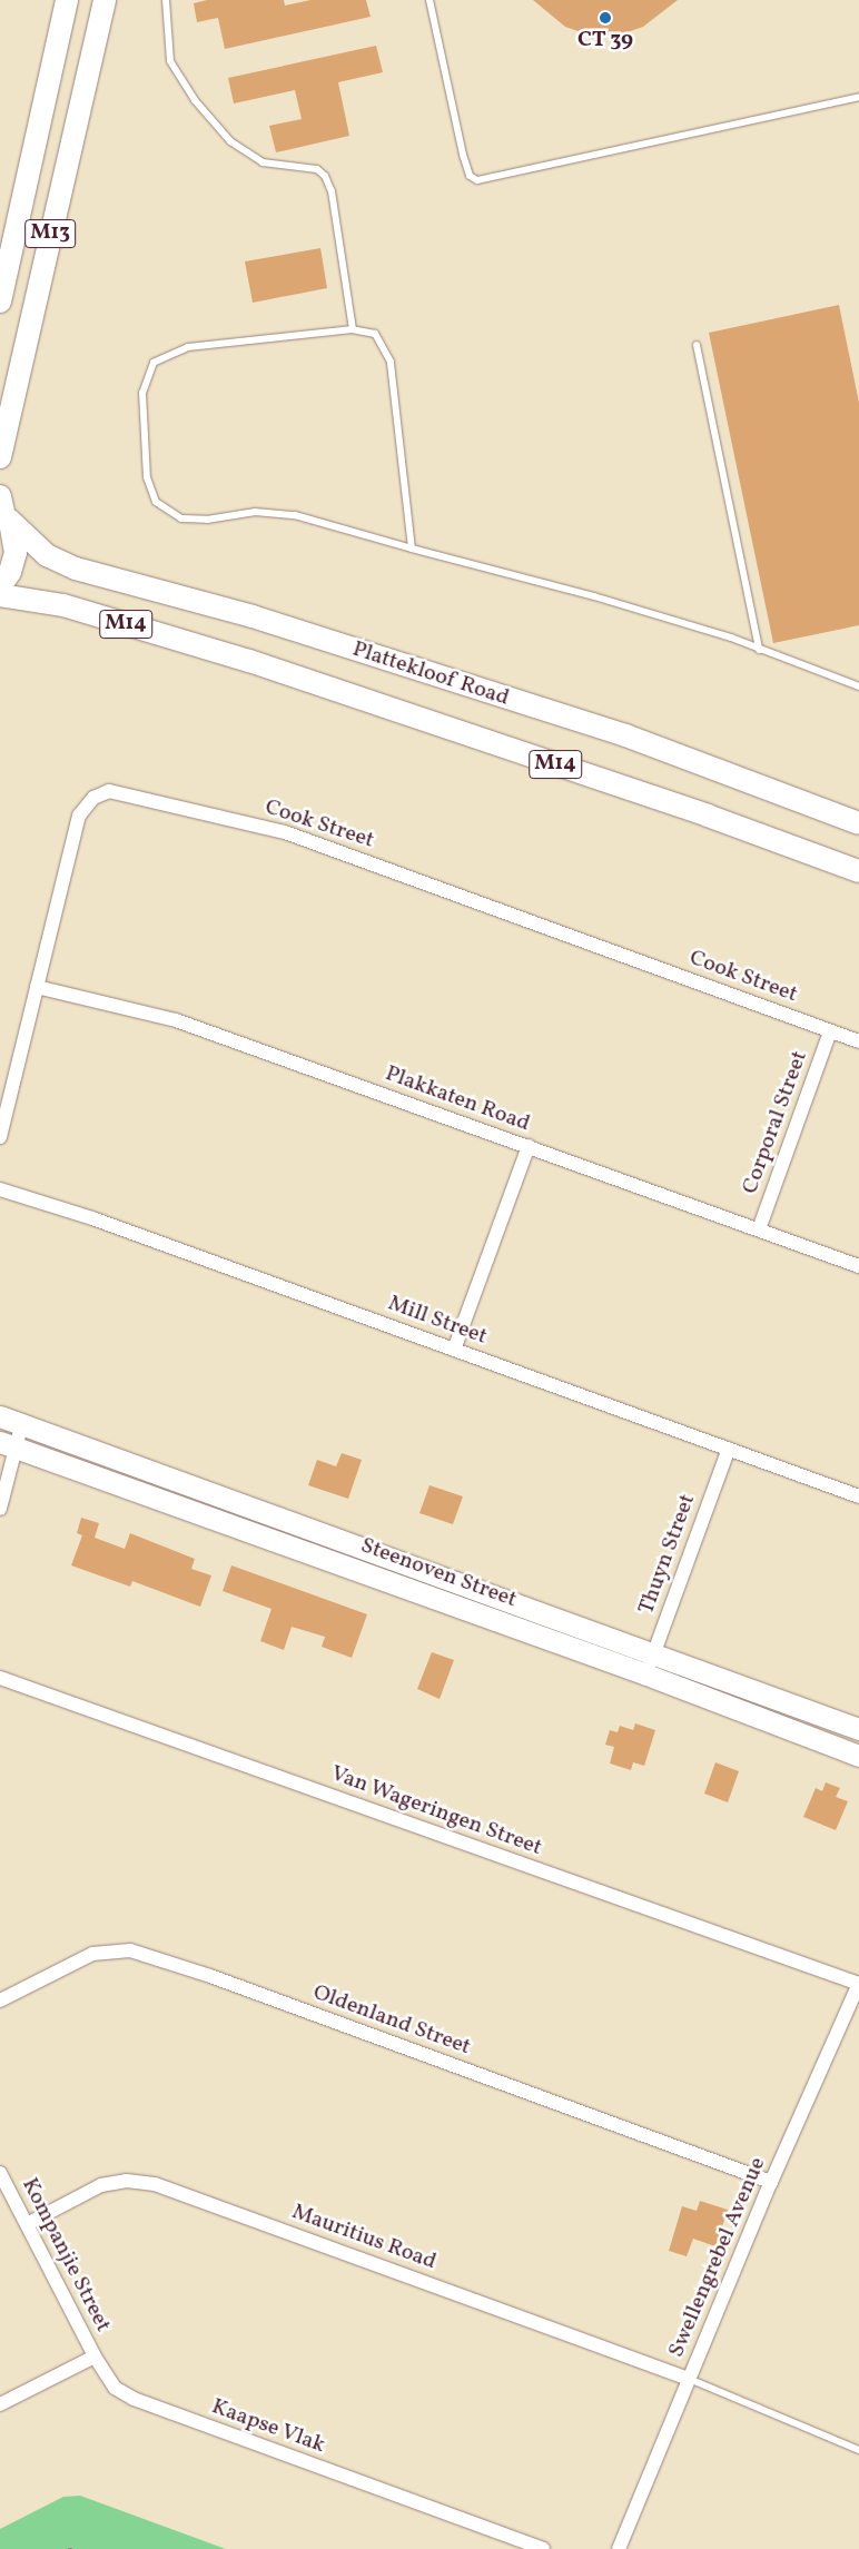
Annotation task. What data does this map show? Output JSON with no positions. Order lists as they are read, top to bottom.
{
  "streets": {
    "main road": ["M13", "M14", "Plattekloof Road"],
    "street": [
      "Cook Street",
      "Plakkaten Road",
      "Corporal Street",
      "Mill Street",
      "Thuyn Street",
      "Steenoven Street",
      "Van Wageringen Street",
      "Oldenland Street",
      "Mauritius Road",
      "Kompanjie Street",
      "Swellengrebel Avenue",
      "Kaapse Vlak"
    ]
  },
  "crossings": [
    ["Cook Street", "Plakkaten Road"],
    ["Cook Street", "Corporal Street"],
    ["Plakkaten Road", "Corporal Street"],
    ["Mill Street", "Thuyn Street"],
    ["Thuyn Street", "Steenoven Street"],
    ["Van Wageringen Street", "Swellengrebel Avenue"],
    ["Oldenland Street", "Swellengrebel Avenue"],
    ["Mauritius Road", "Kompanjie Street"],
    ["Mauritius Road", "Swellengrebel Avenue"],
    ["Kompanjie Street", "Kaapse Vlak"]
  ],
  "places": ["CT 39"]
}
